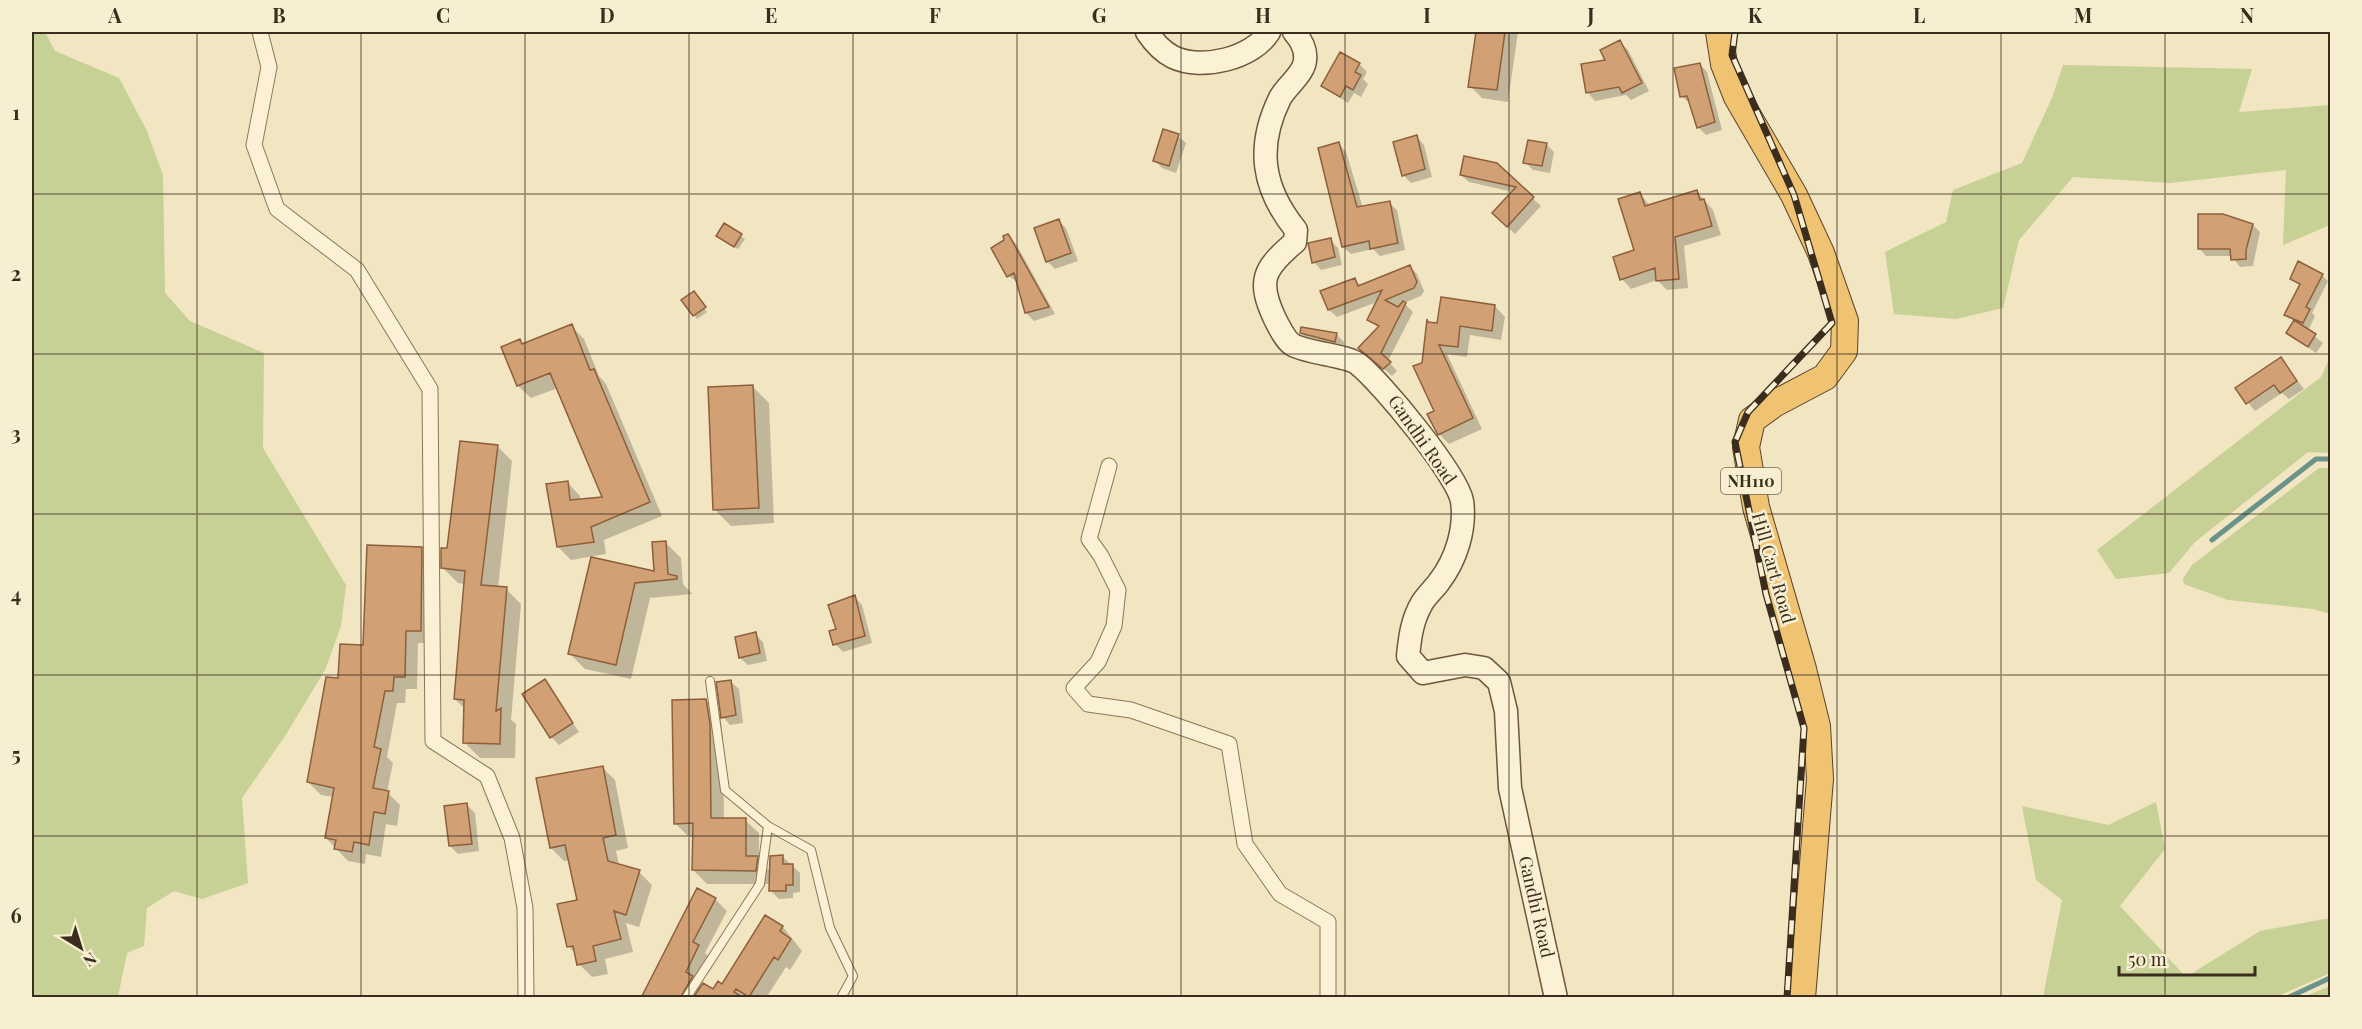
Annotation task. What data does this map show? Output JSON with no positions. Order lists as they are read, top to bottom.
{
  "streets": {
    "highway": ["NH110", "Hill Cart Road"],
    "main road": ["Gandhi Road"]
  },
  "scale_bar": "50 m",
  "north": "bottom right",
  "grid": {
    "columns": [
      "A",
      "B",
      "C",
      "D",
      "E",
      "F",
      "G",
      "H",
      "I",
      "J",
      "K",
      "L",
      "M",
      "N"
    ],
    "rows": [
      "1",
      "2",
      "3",
      "4",
      "5",
      "6"
    ]
  }
}
